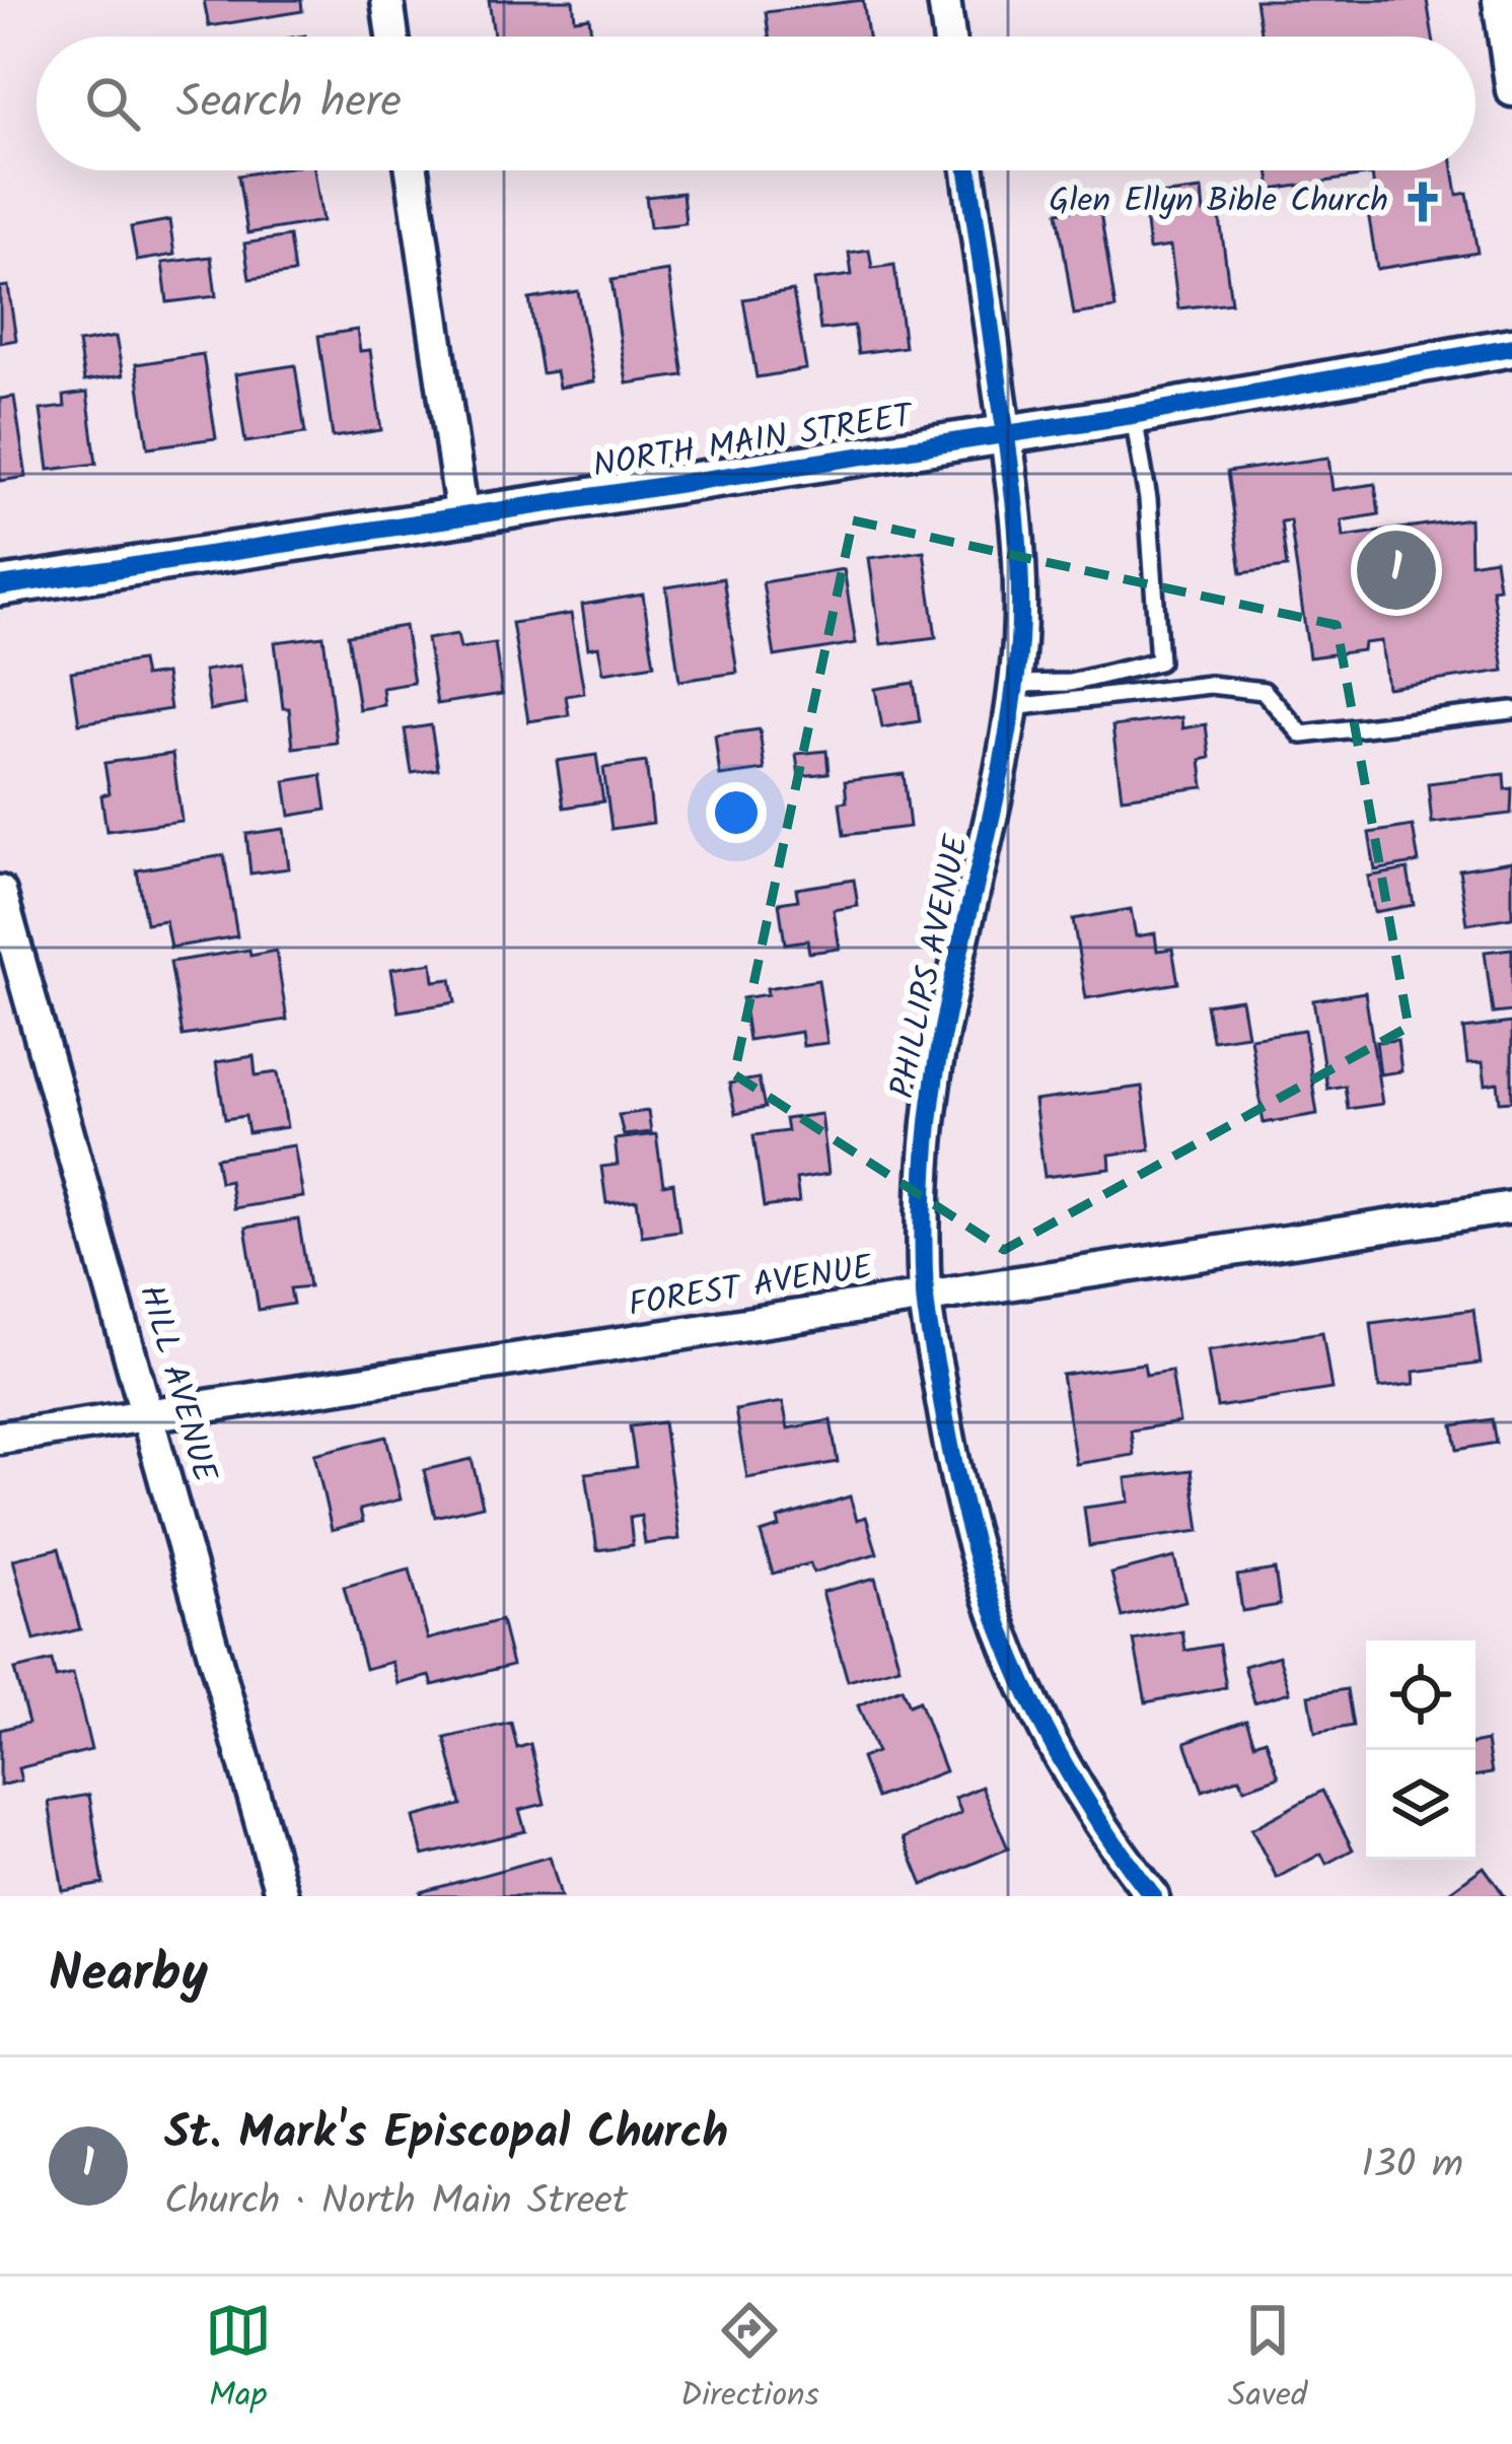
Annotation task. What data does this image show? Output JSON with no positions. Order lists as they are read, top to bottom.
{
  "streets": {
    "street": [
      "NORTH MAIN STREET",
      "PHILLIPS AVENUE",
      "FOREST AVENUE",
      "HILL AVENUE"
    ]
  },
  "crossings": [
    ["NORTH MAIN STREET", "PHILLIPS AVENUE"],
    ["PHILLIPS AVENUE", "FOREST AVENUE"],
    ["FOREST AVENUE", "HILL AVENUE"]
  ],
  "places": {
    "church": ["Glen Ellyn Bible Church"]
  },
  "page": {
    "search": "Search here",
    "pins": "1",
    "heading": "Nearby",
    "list": [
      {
        "mark": "1",
        "name": "St. Mark's Episcopal Church",
        "note": "Church · North Main Street",
        "value": "130 m"
      }
    ],
    "nav": ["Map", "Directions", "Saved"]
  }
}
